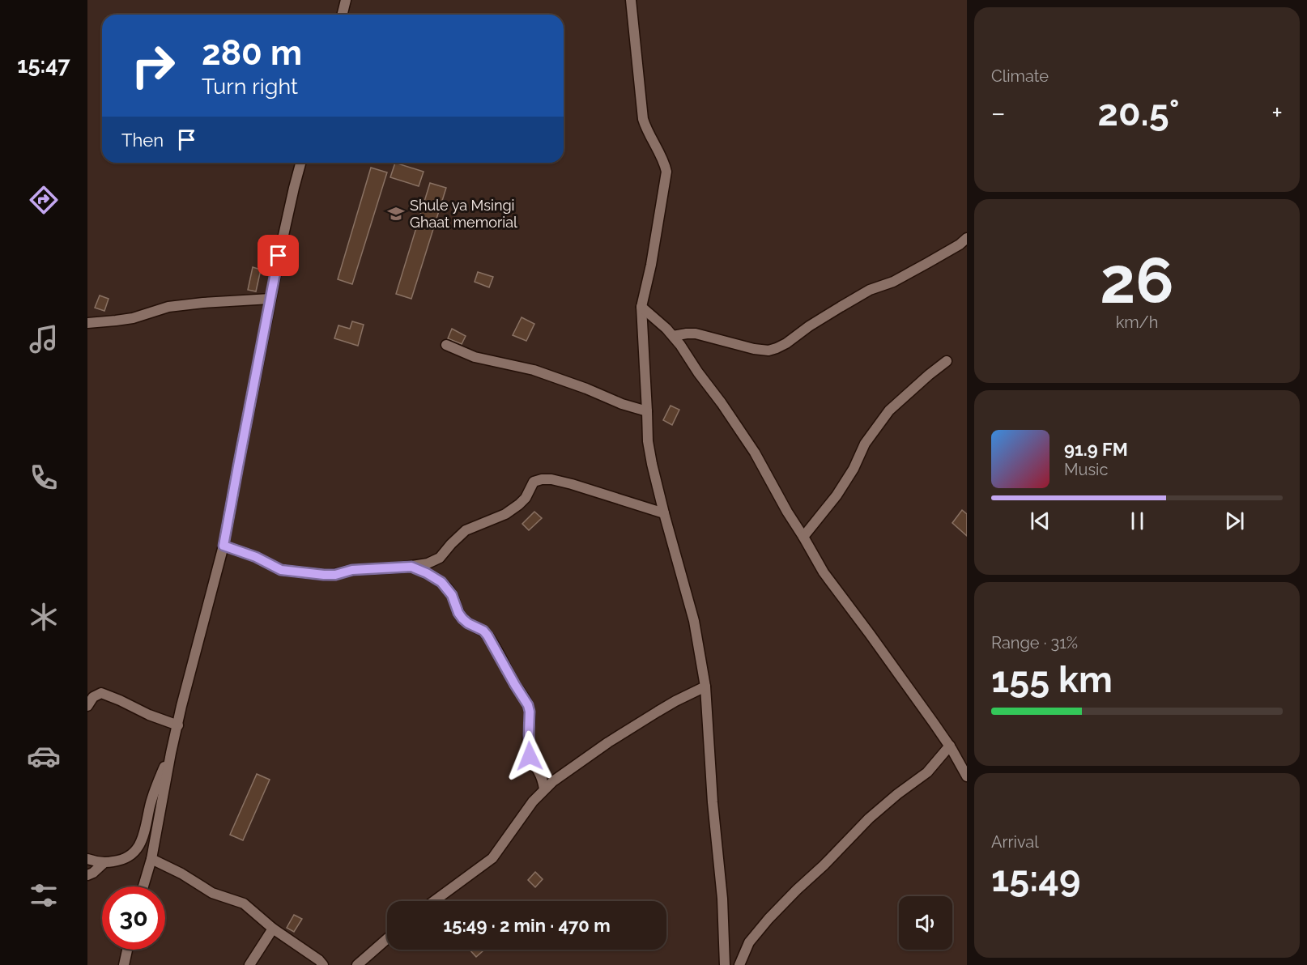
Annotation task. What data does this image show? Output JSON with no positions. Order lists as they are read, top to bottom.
{
  "places": {
    "school or university": ["Shule ya Msingi Ghaat memorial"]
  },
  "page": {
    "tabs": "15:47",
    "tile": [
      "Climate",
      ["26", "km/h"],
      ["Range · 31%", "155 km"],
      ["Arrival", "15:49"]
    ],
    "turn": ["280 m", "Turn right"],
    "heat": ["−", "20.5°", "+"],
    "then": "Then",
    "song": ["91.9 FM", "Music"],
    "limit": "30",
    "trip": "15:49 · 2 min · 470 m"
  }
}
